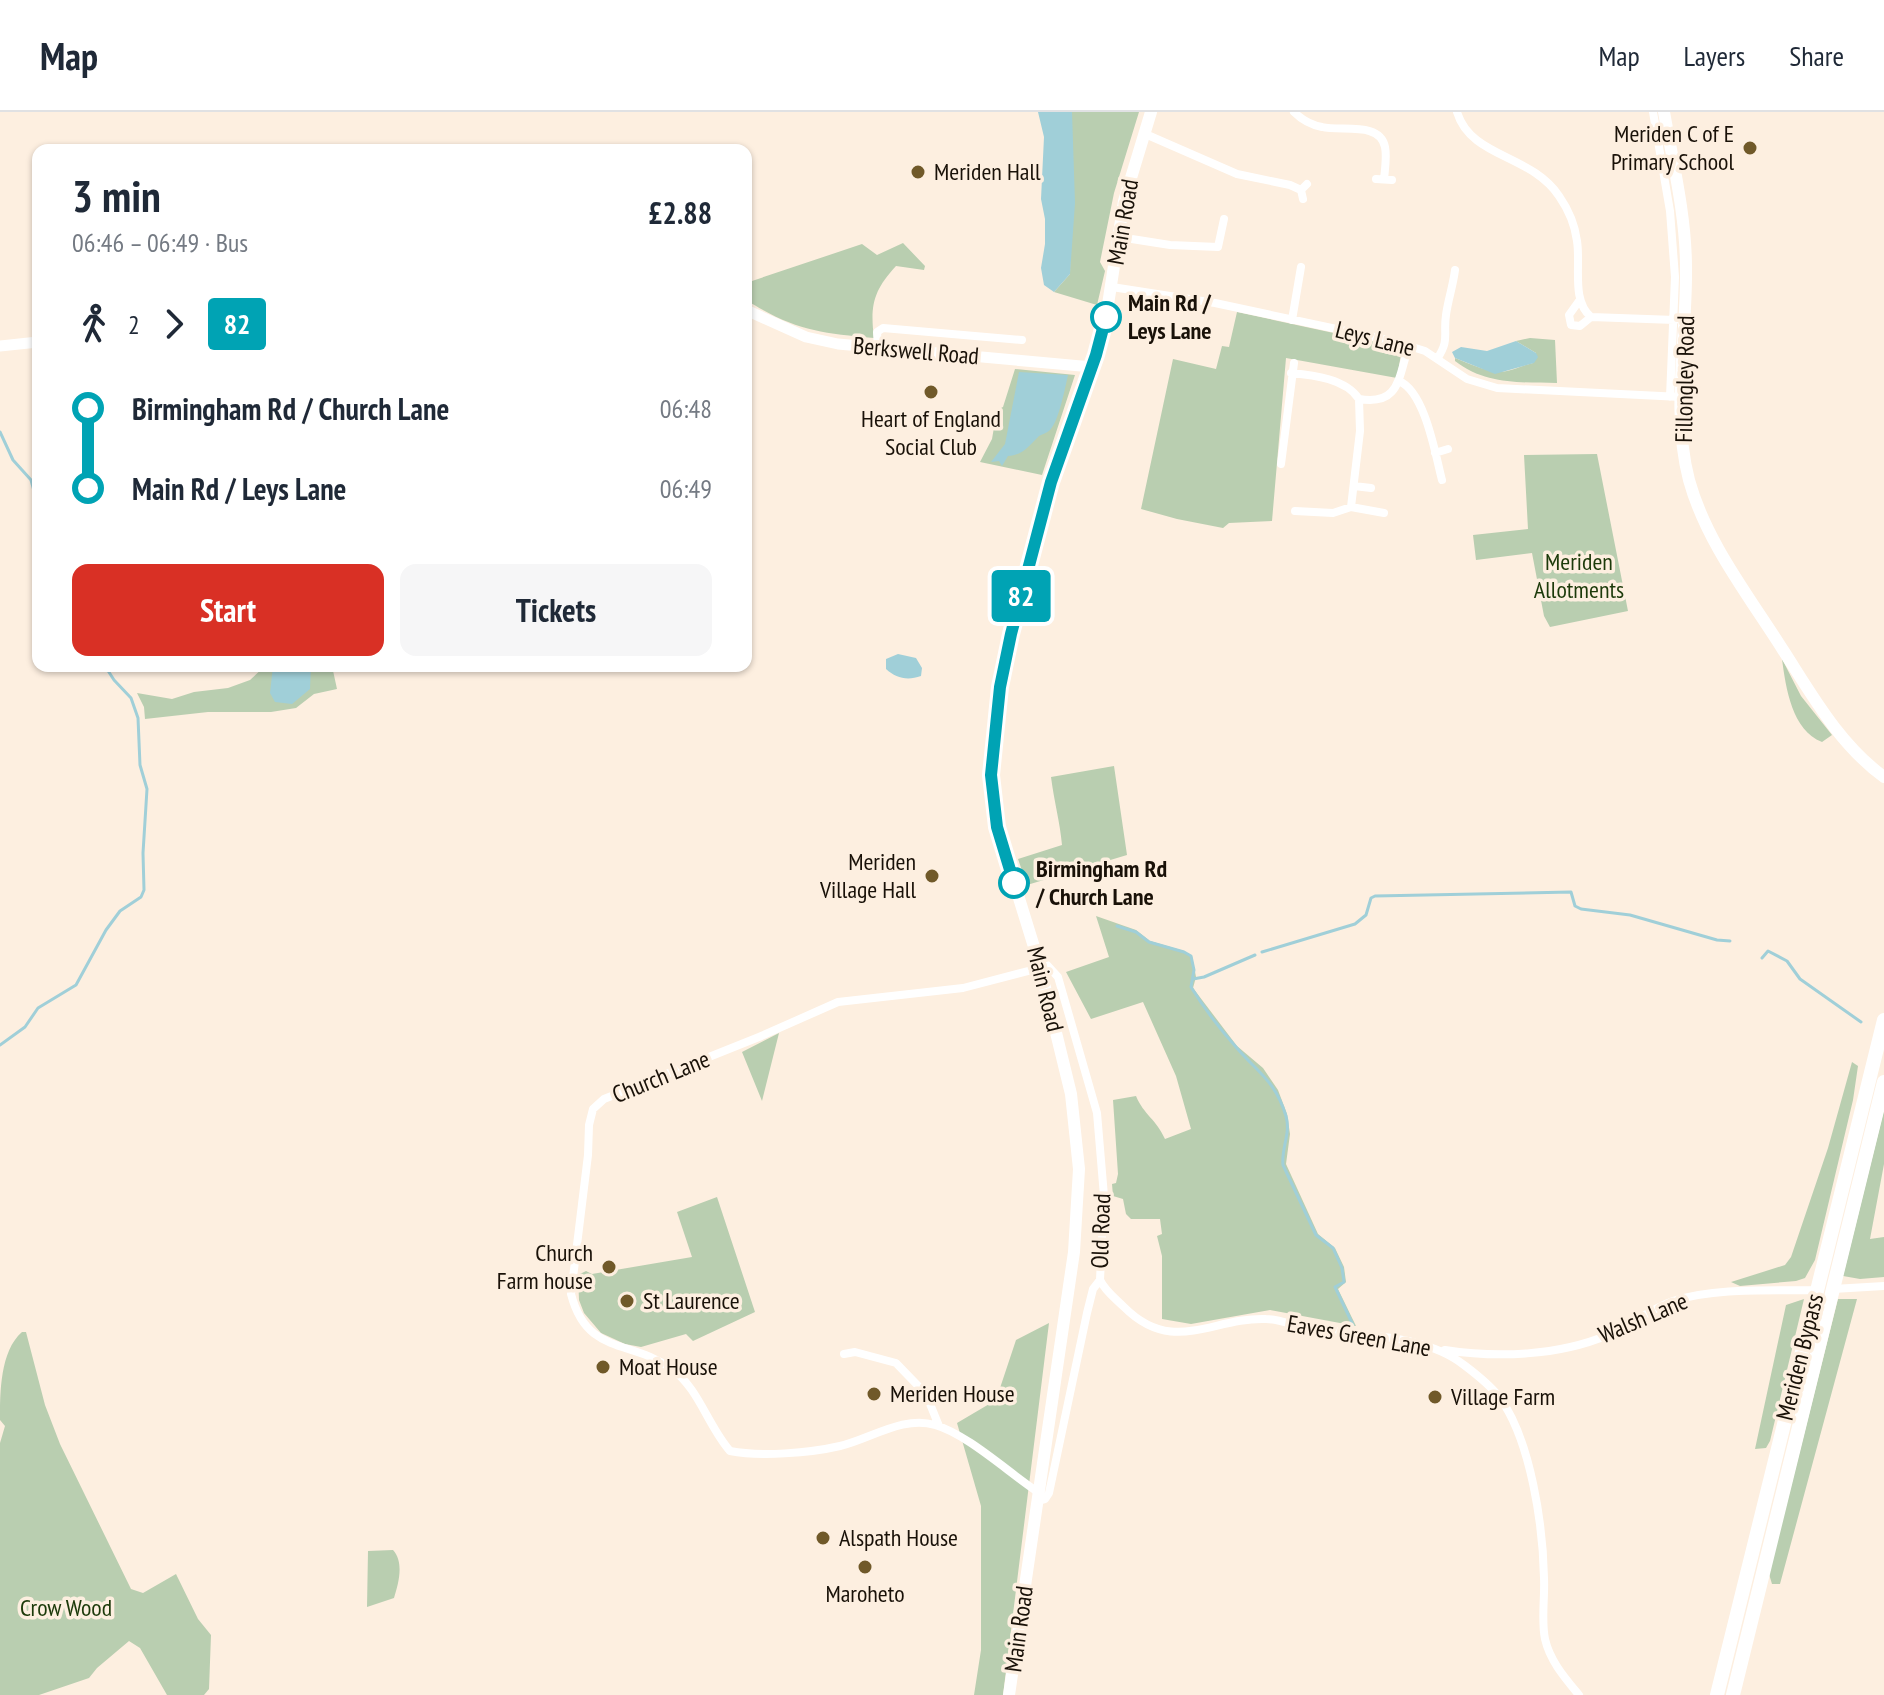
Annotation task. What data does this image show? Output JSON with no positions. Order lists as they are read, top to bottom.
{
  "streets": {
    "highway": ["Meriden Bypass"],
    "main road": ["Main Road", "Fillongley Road"],
    "street": [
      "Leys Lane",
      "Berkswell Road",
      "Church Lane",
      "Old Road",
      "Walsh Lane",
      "Eaves Green Lane"
    ]
  },
  "crossings": [
    ["Main Road", "Leys Lane"],
    ["Main Road", "Berkswell Road"],
    ["Main Road", "Church Lane"],
    ["Main Road", "Old Road"],
    ["Leys Lane", "Fillongley Road"],
    ["Church Lane", "Old Road"],
    ["Old Road", "Eaves Green Lane"],
    ["Walsh Lane", "Eaves Green Lane"]
  ],
  "parks": ["Meriden Allotments", "Crow Wood"],
  "places": [
    "Meriden C of E Primary School",
    "Meriden Hall",
    "Main Rd / Leys Lane",
    "Heart of England Social Club",
    "Meriden Village Hall",
    "Birmingham Rd / Church Lane",
    "Church Farm house",
    "St Laurence",
    "Moat House",
    "Meriden House",
    "Village Farm",
    "Alspath House",
    "Maroheto"
  ],
  "lines": ["bus line 82"],
  "page": {
    "header": "Map",
    "nav": ["Map", "Layers", "Share"],
    "on_map": "82",
    "heading": ["3 min", "06:46 – 06:49 · Bus", "£2.88"],
    "legs": ["2", "82"],
    "list": [
      {
        "name": "Birmingham Rd / Church Lane",
        "value": "06:48"
      },
      {
        "name": "Main Rd / Leys Lane",
        "value": "06:49"
      }
    ],
    "buttons": ["Start", "Tickets"]
  }
}
